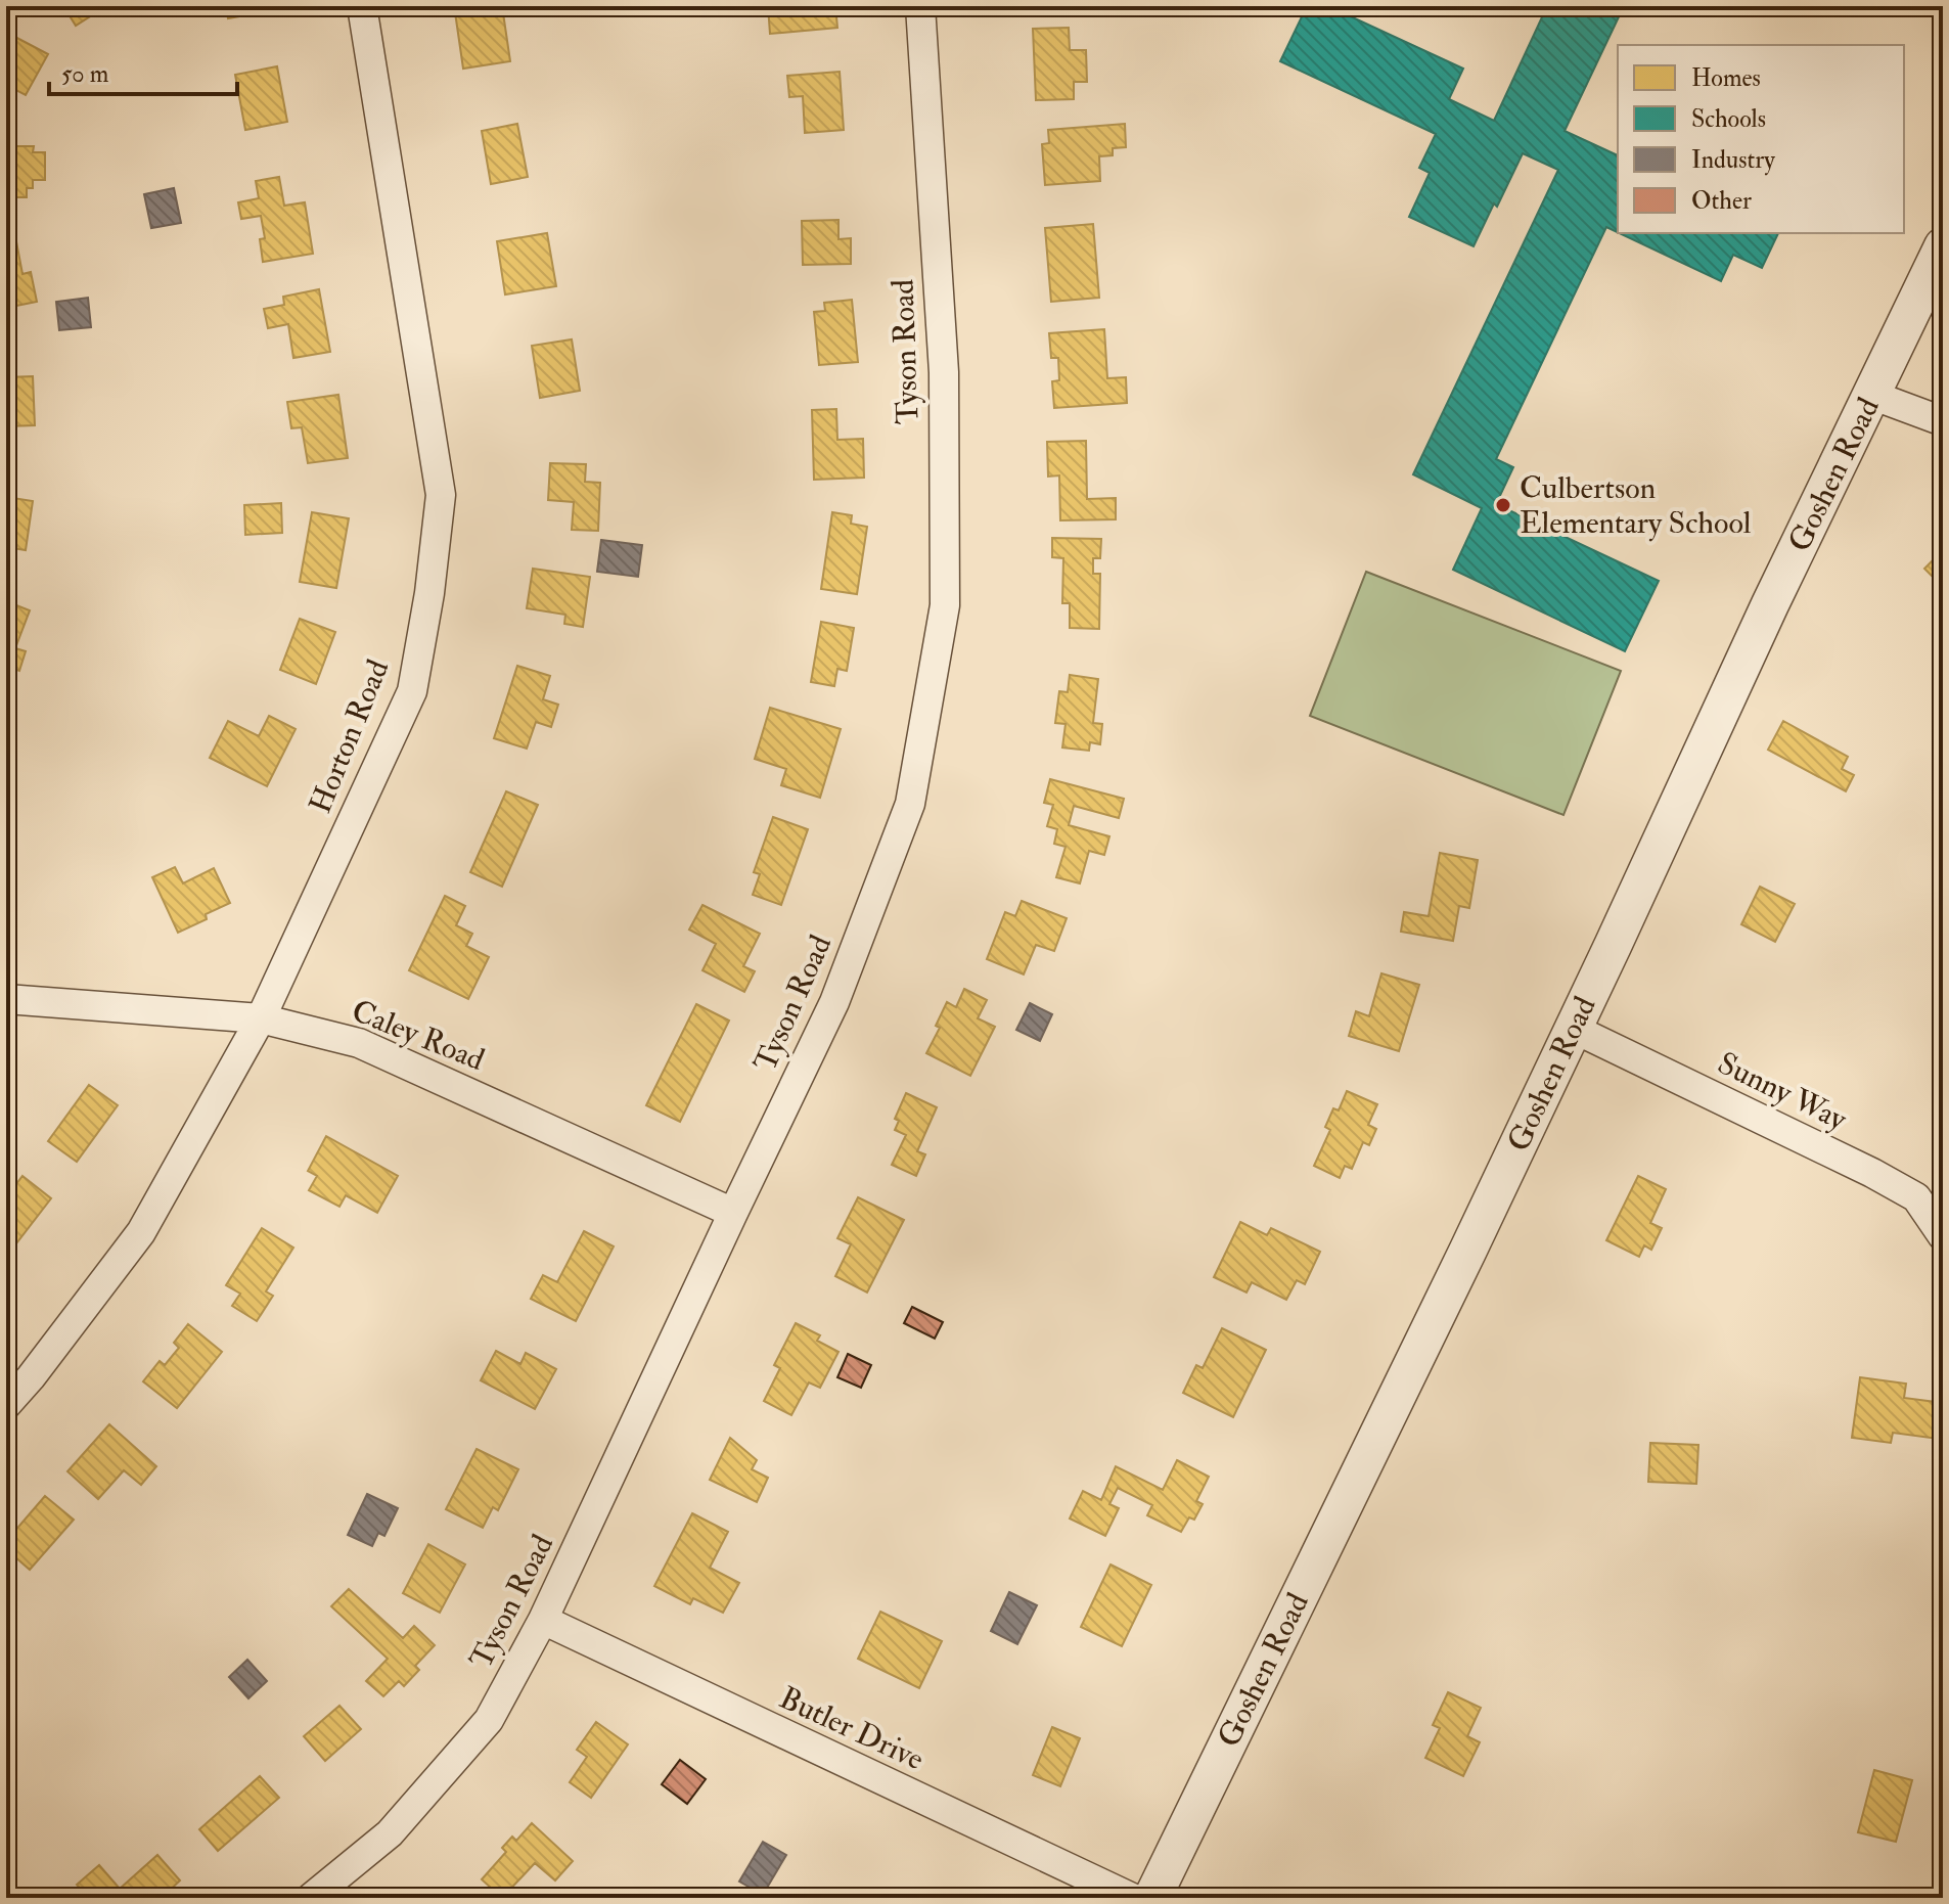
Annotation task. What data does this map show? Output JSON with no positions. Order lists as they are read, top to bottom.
{
  "streets": {
    "street": [
      "Tyson Road",
      "Goshen Road",
      "Horton Road",
      "Caley Road",
      "Sunny Way",
      "Butler Drive"
    ]
  },
  "crossings": [
    ["Tyson Road", "Caley Road"],
    ["Tyson Road", "Butler Drive"],
    ["Goshen Road", "Sunny Way"],
    ["Horton Road", "Caley Road"]
  ],
  "places": ["Culbertson Elementary School"],
  "legend": [
    "Homes",
    "Schools",
    "Industry",
    "Other"
  ],
  "scale_bar": "50 m"
}
